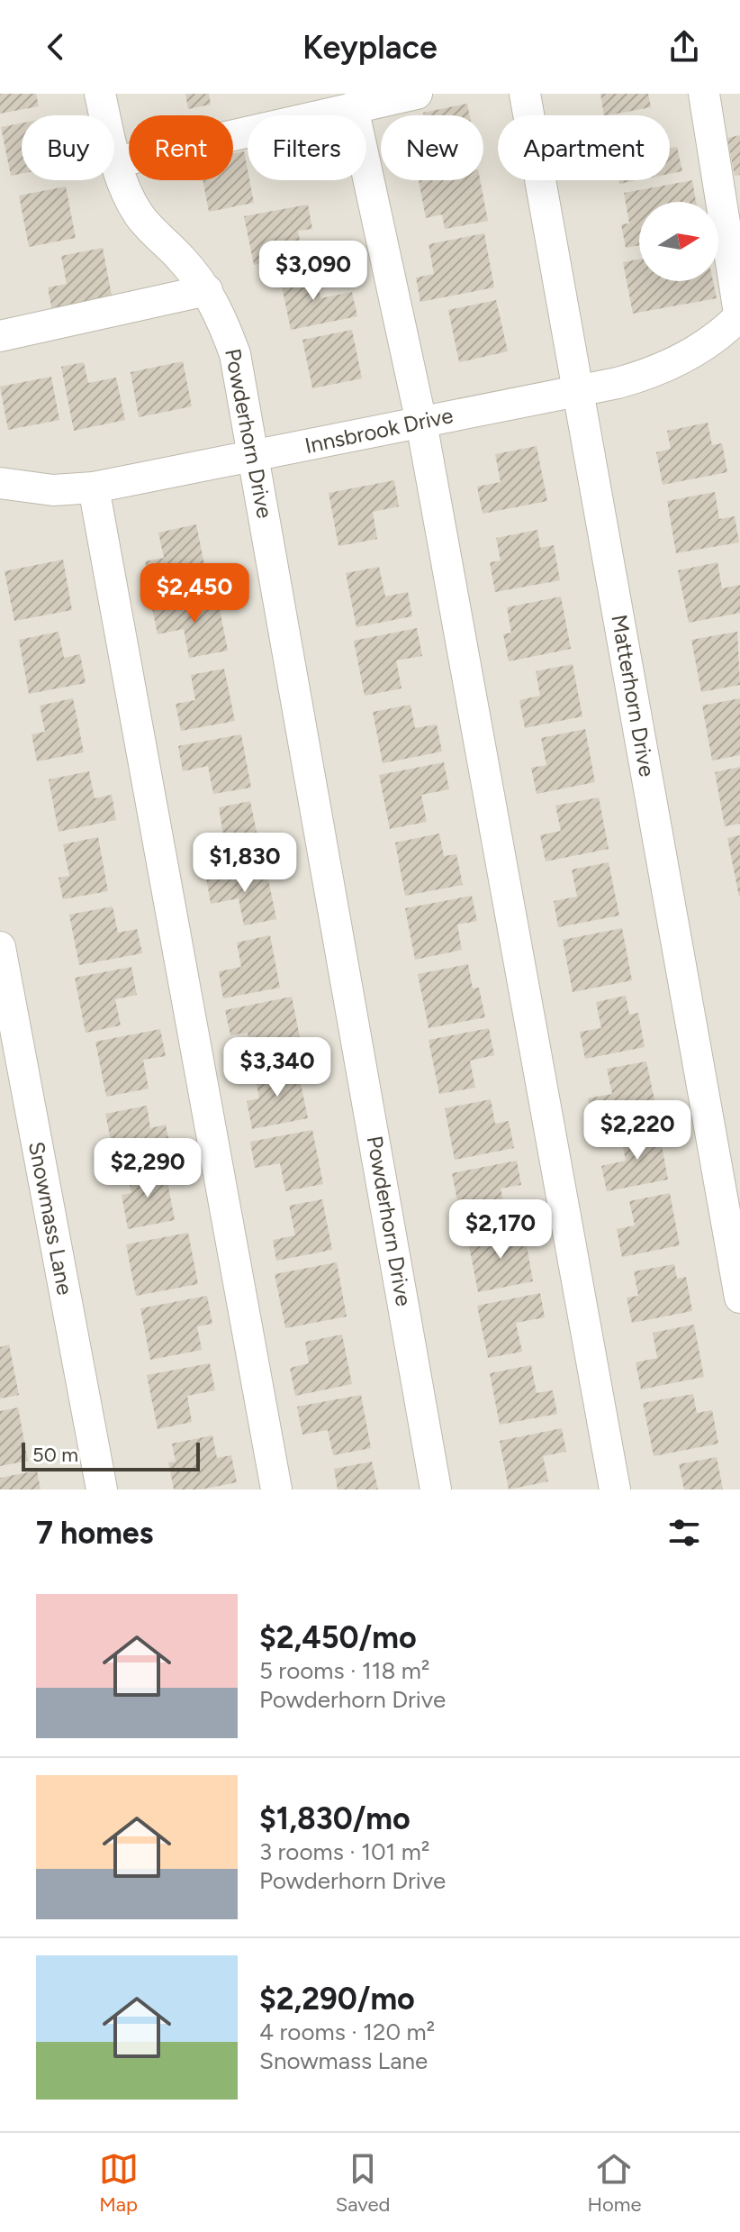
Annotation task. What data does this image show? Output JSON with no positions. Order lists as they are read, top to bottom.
{
  "streets": {
    "street": [
      "Innsbrook Drive",
      "Powderhorn Drive",
      "Matterhorn Drive",
      "Snowmass Lane"
    ]
  },
  "crossings": [
    ["Innsbrook Drive", "Powderhorn Drive"],
    ["Innsbrook Drive", "Matterhorn Drive"]
  ],
  "scale_bar": "50 m",
  "north": "right",
  "page": {
    "header": "Keyplace",
    "chip": [
      "Buy",
      "Rent",
      "Filters",
      "New",
      "Apartment"
    ],
    "price": [
      "$3,090",
      "$2,450",
      "$1,830",
      "$3,340",
      "$2,220",
      "$2,290",
      "$2,170"
    ],
    "scale": "50 m",
    "heading": "7 homes",
    "list": [
      {
        "name": "$2,450/mo",
        "note": "5 rooms · 118 m² · Powderhorn Drive"
      },
      {
        "name": "$1,830/mo",
        "note": "3 rooms · 101 m² · Powderhorn Drive"
      },
      {
        "name": "$2,290/mo",
        "note": "4 rooms · 120 m² · Snowmass Lane"
      }
    ],
    "tabs": ["Map", "Saved", "Home"]
  }
}
